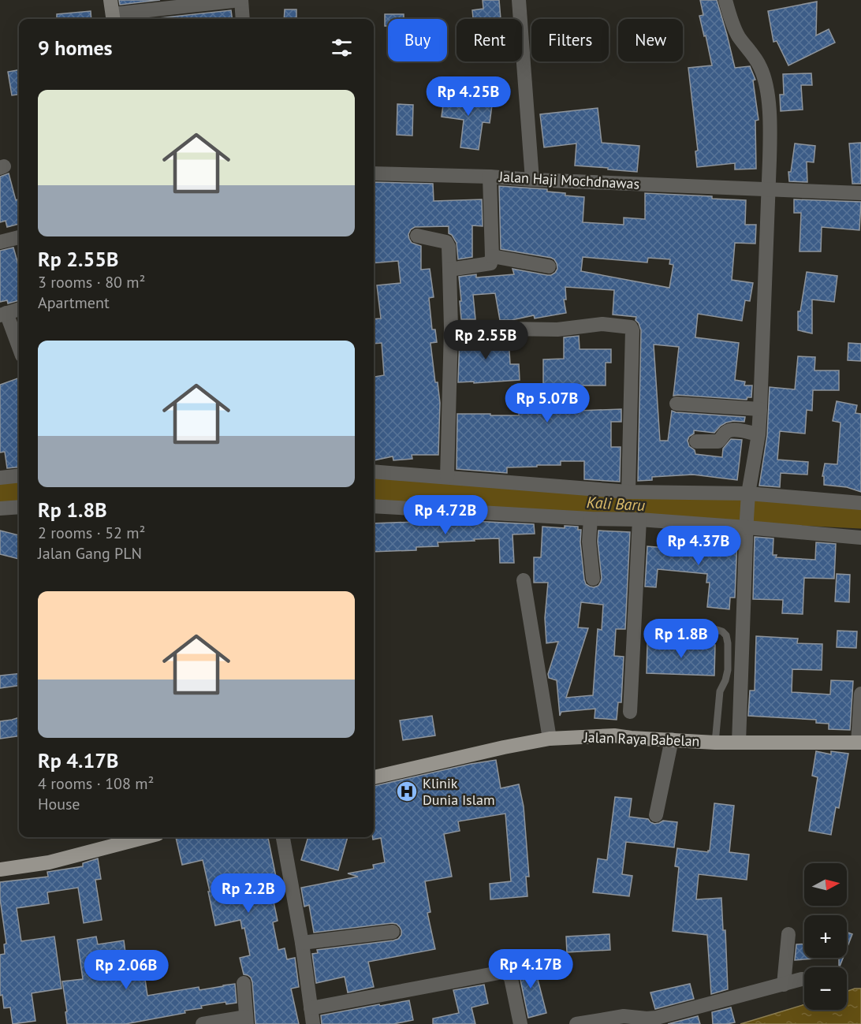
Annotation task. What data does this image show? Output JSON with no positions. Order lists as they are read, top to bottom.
{
  "streets": {
    "main road": ["Jalan Raya Babelan"],
    "street": ["Jalan Haji Mochdnawas"]
  },
  "water": ["Kali Baru"],
  "places": {
    "hospital": ["Klinik Dunia Islam"]
  },
  "north": "right",
  "page": {
    "chip": [
      "Buy",
      "Rent",
      "Filters",
      "New"
    ],
    "heading": "9 homes",
    "list": [
      {
        "name": "Rp 2.55B",
        "note": "3 rooms · 80 m² · Apartment"
      },
      {
        "name": "Rp 1.8B",
        "note": "2 rooms · 52 m² · Jalan Gang PLN"
      },
      {
        "name": "Rp 4.17B",
        "note": "4 rooms · 108 m² · House"
      }
    ],
    "price": [
      "Rp 4.25B",
      "Rp 2.55B",
      "Rp 5.07B",
      "Rp 4.72B",
      "Rp 4.37B",
      "Rp 1.8B",
      "Rp 2.2B",
      "Rp 4.17B",
      "Rp 2.06B"
    ],
    "map_buttons": ["+", "−"]
  }
}
